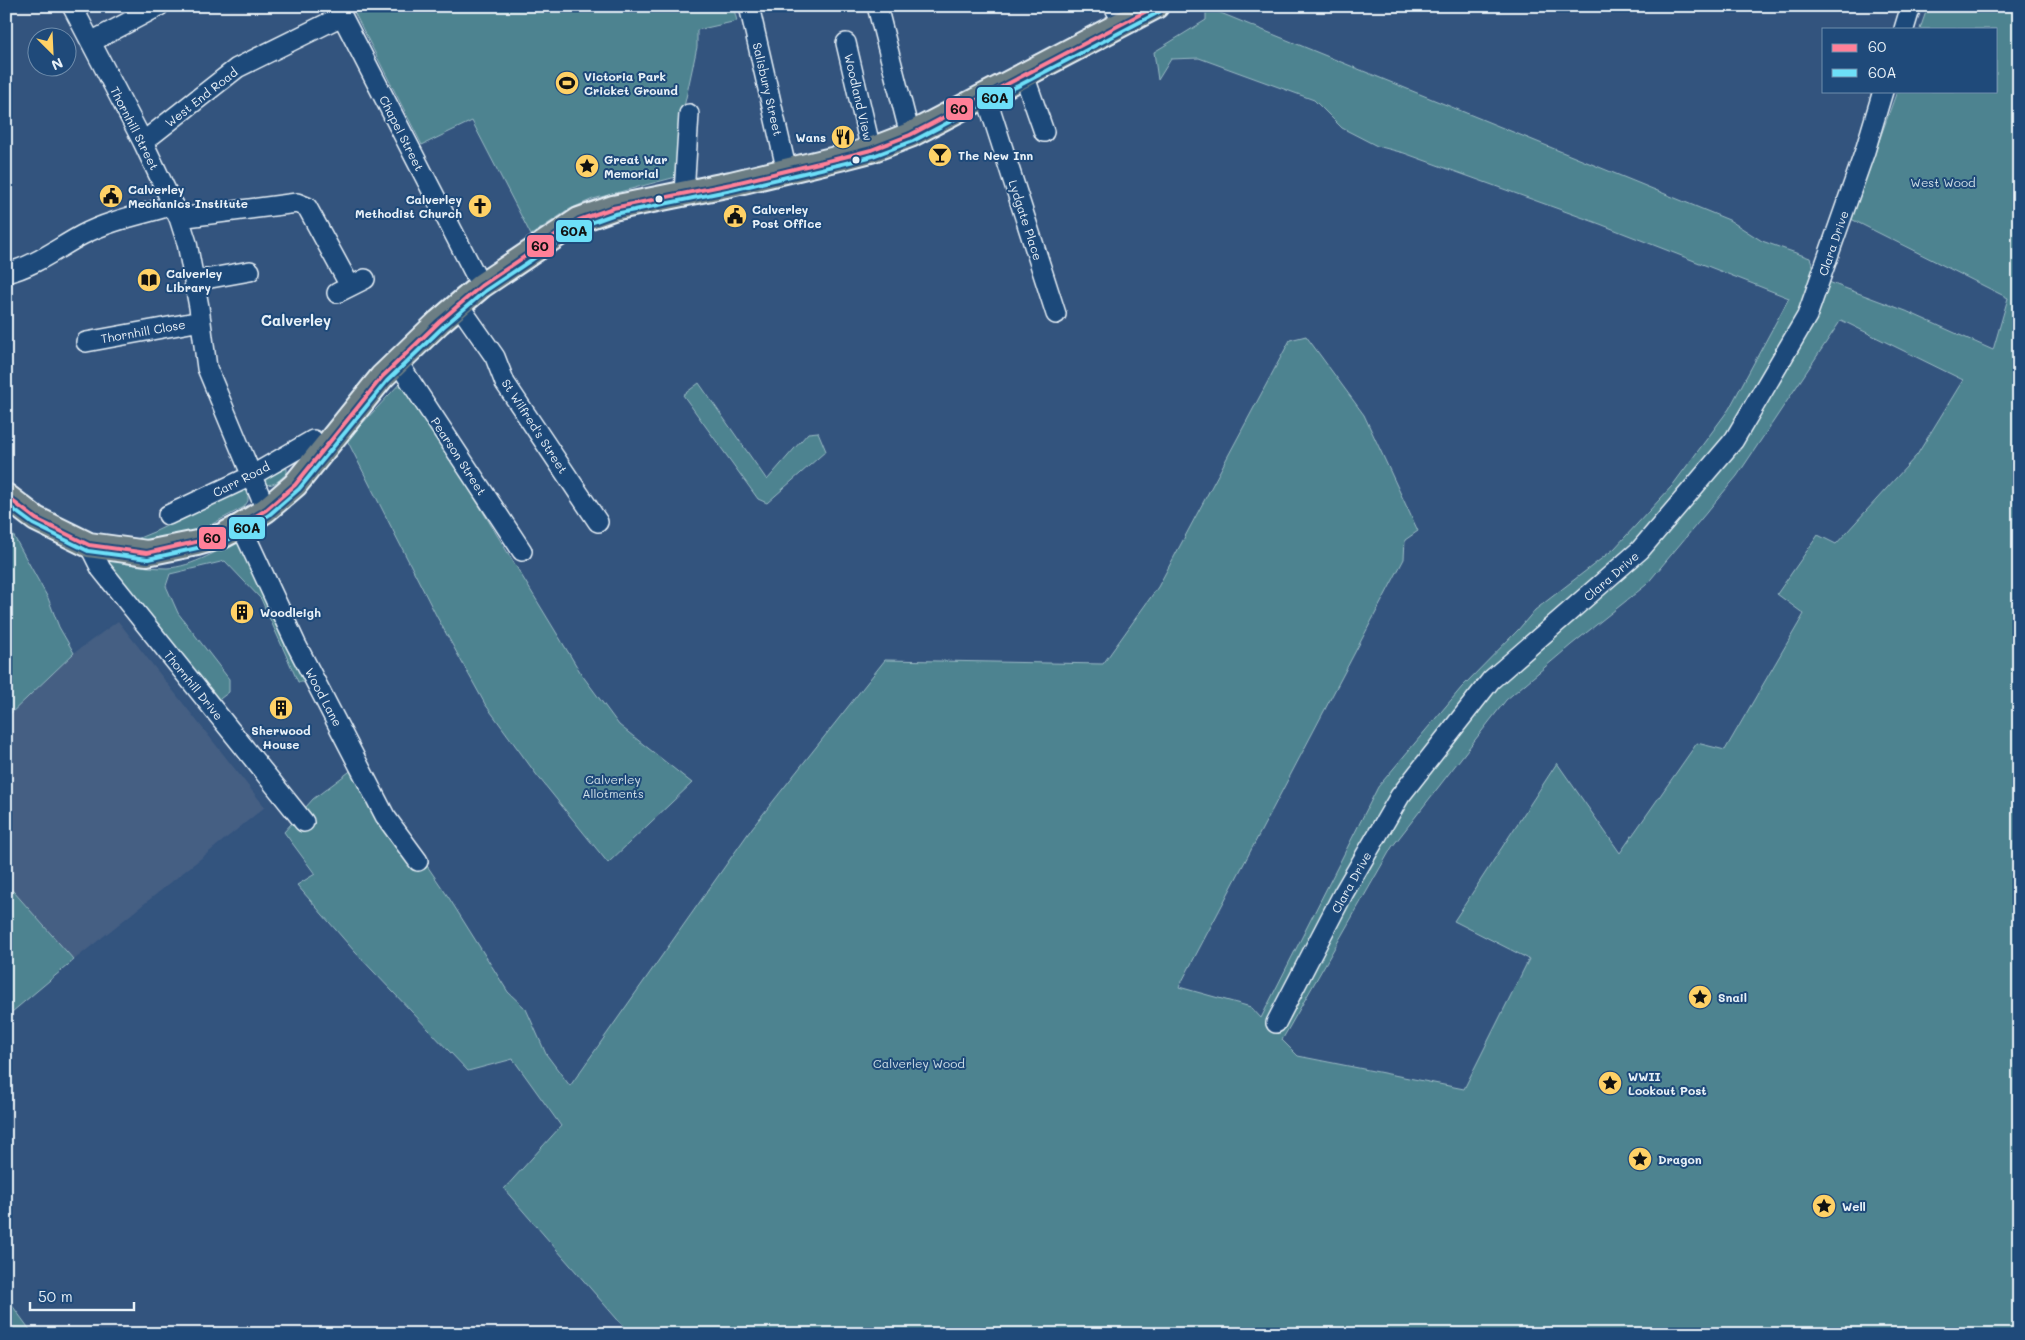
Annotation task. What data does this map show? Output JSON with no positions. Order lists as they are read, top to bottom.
{
  "streets": {
    "street": [
      "Salisbury Street",
      "West End Road",
      "Woodland View",
      "Thornhill Street",
      "Chapel Street",
      "Lydgate Place",
      "Clara Drive",
      "Thornhill Close",
      "St Wilfred's Street",
      "Pearson Street",
      "Carr Road",
      "Thornhill Drive",
      "Wood Lane"
    ]
  },
  "crossings": [
    ["West End Road", "Thornhill Street"],
    ["West End Road", "Chapel Street"],
    ["Thornhill Street", "Thornhill Close"],
    ["Thornhill Street", "Carr Road"]
  ],
  "districts": ["Calverley"],
  "parks": ["West Wood", "Calverley Allotments", "Calverley Wood"],
  "places": {
    "sports": ["Victoria Park Cricket Ground"],
    "restaurant": ["Wans"],
    "bar": ["The New Inn"],
    "place": [
      "Great War Memorial",
      "Snail",
      "WWII Lookout Post",
      "Dragon",
      "Well"
    ],
    "public building": ["Calverley Mechanics Institute", "Calverley Post Office"],
    "church": ["Calverley Methodist Church"],
    "library": ["Calverley Library"],
    "building": ["Woodleigh", "Sherwood House"]
  },
  "lines": ["transit line 60", "transit line 60A"],
  "legend": ["60", "60A"],
  "scale_bar": "50 m",
  "north": "bottom right"
}
